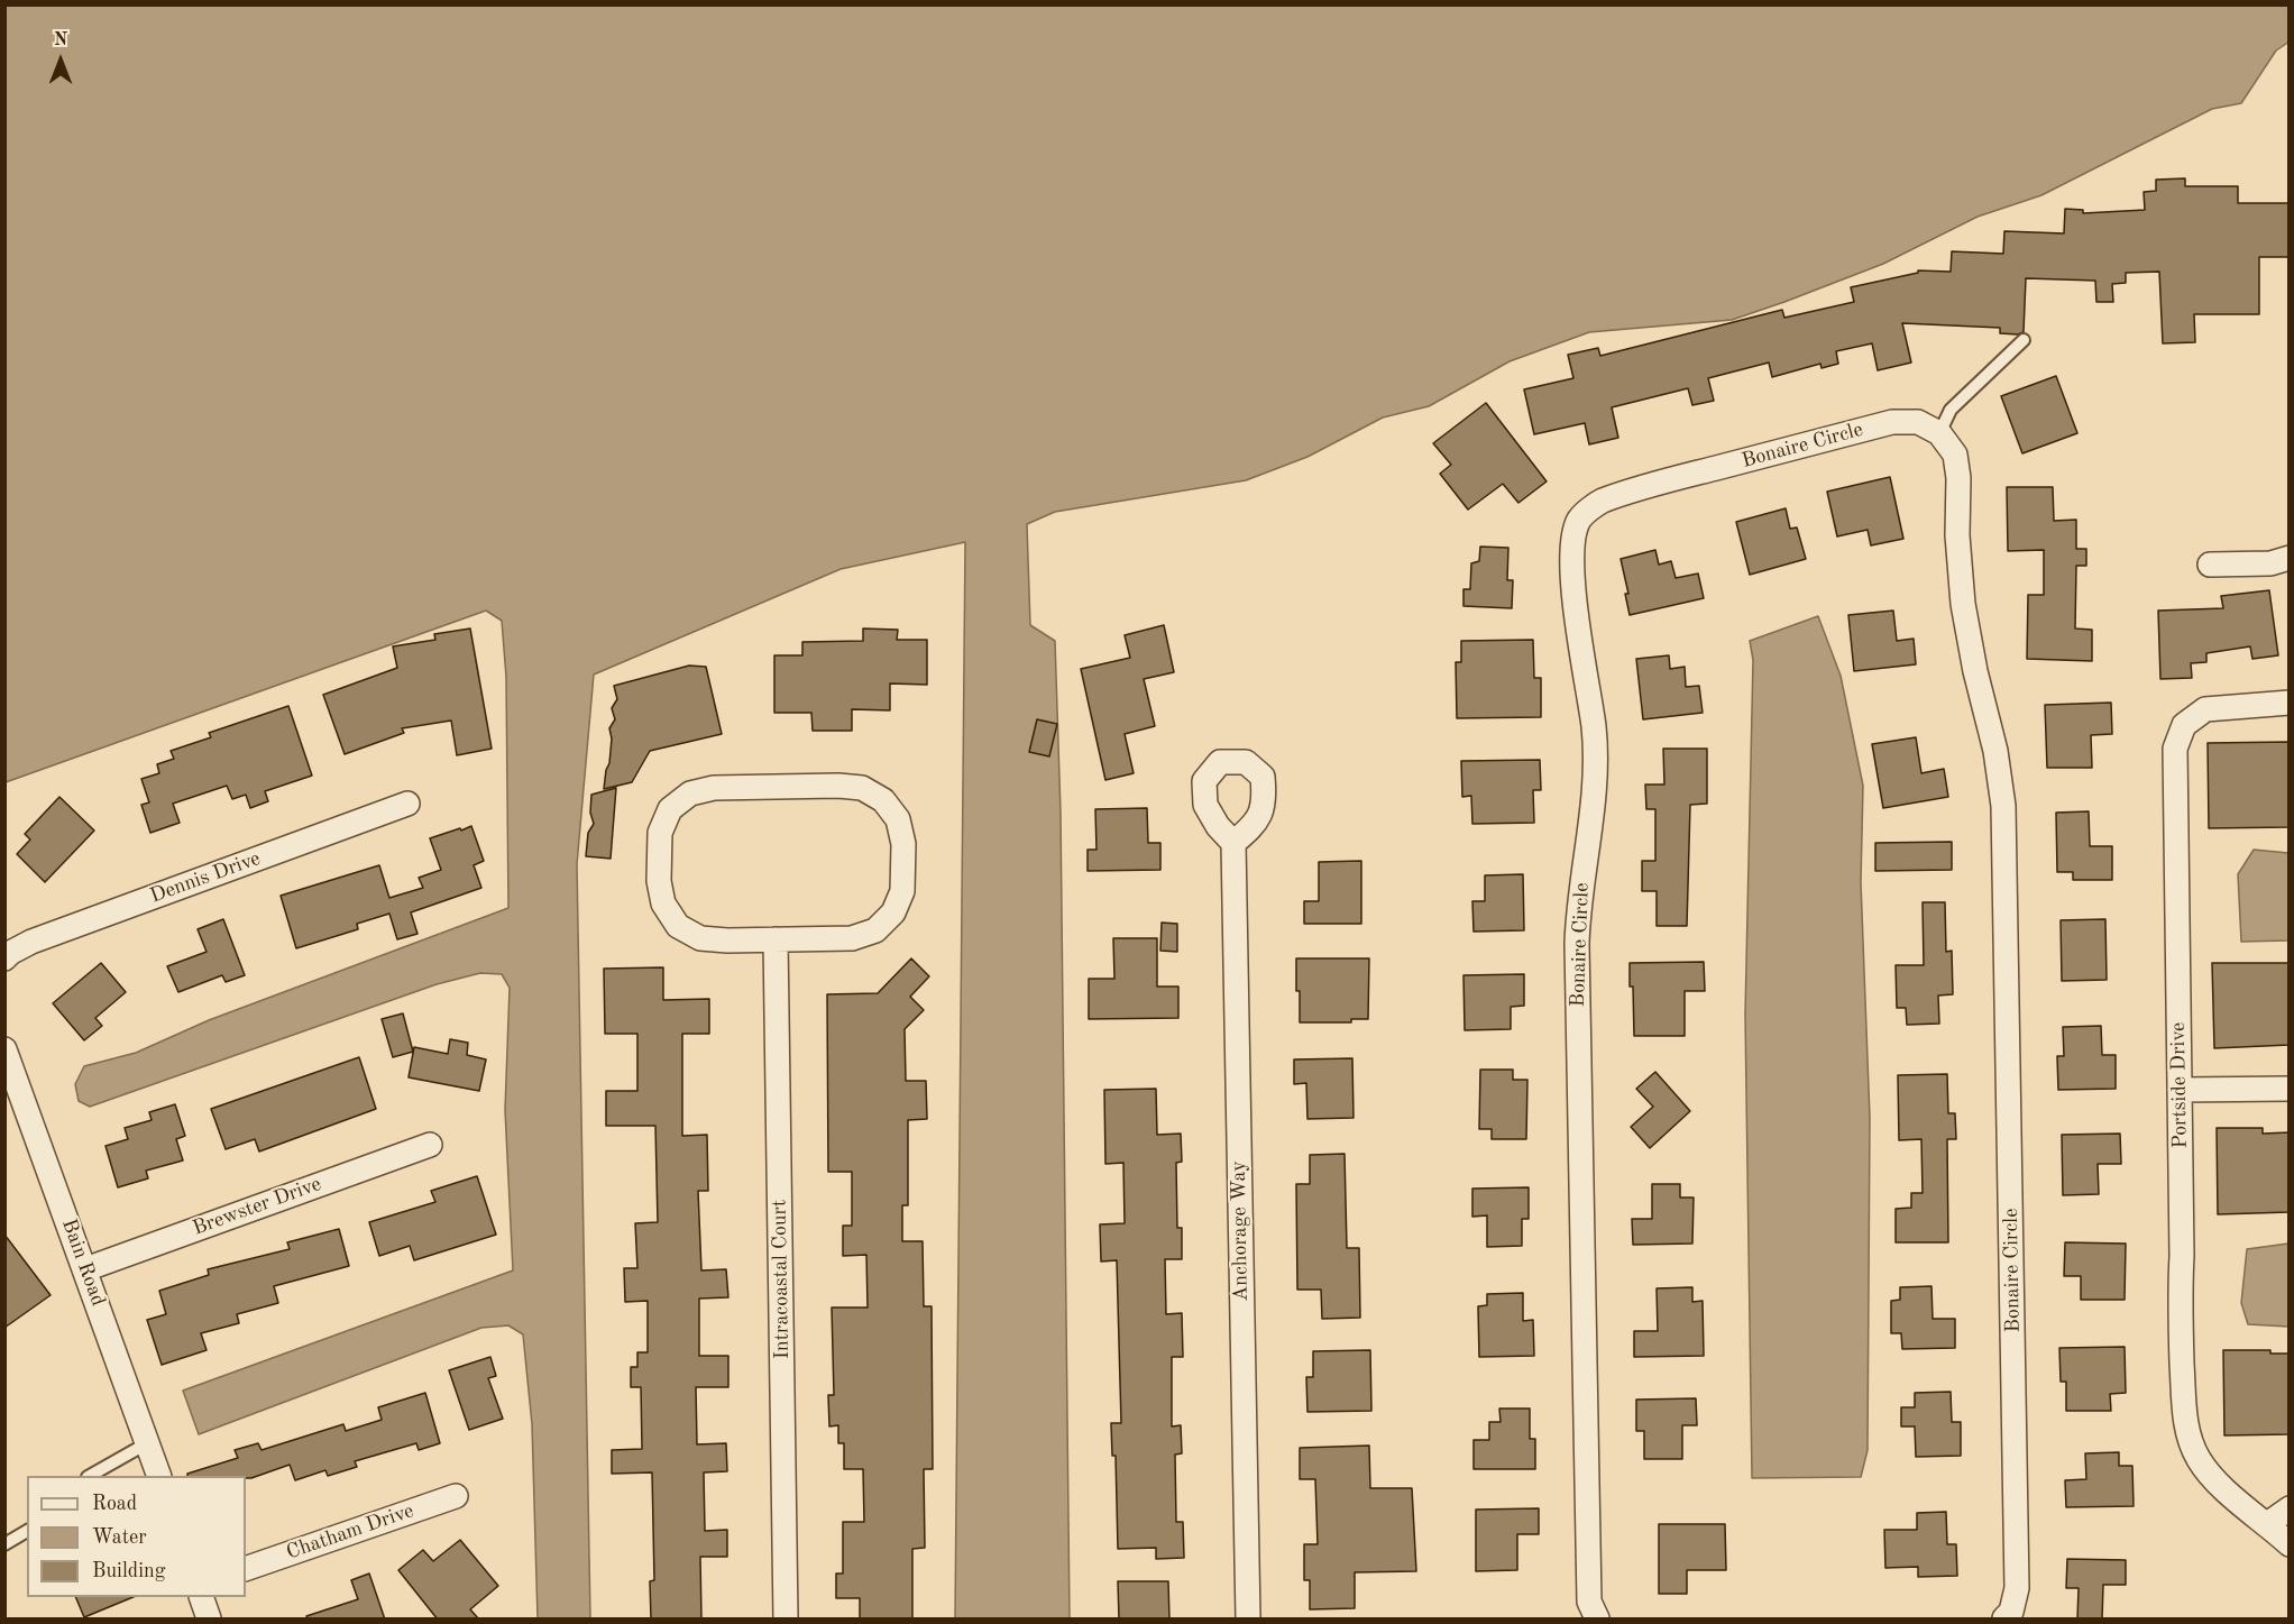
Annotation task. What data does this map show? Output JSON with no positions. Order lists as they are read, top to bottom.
{
  "streets": {
    "street": [
      "Bonaire Circle",
      "Dennis Drive",
      "Portside Drive",
      "Brewster Drive",
      "Anchorage Way",
      "Bain Road",
      "Intracoastal Court",
      "Chatham Drive"
    ]
  },
  "crossings": [
    ["Brewster Drive", "Bain Road"]
  ],
  "legend": ["Road", "Water", "Building"],
  "north": "top"
}
